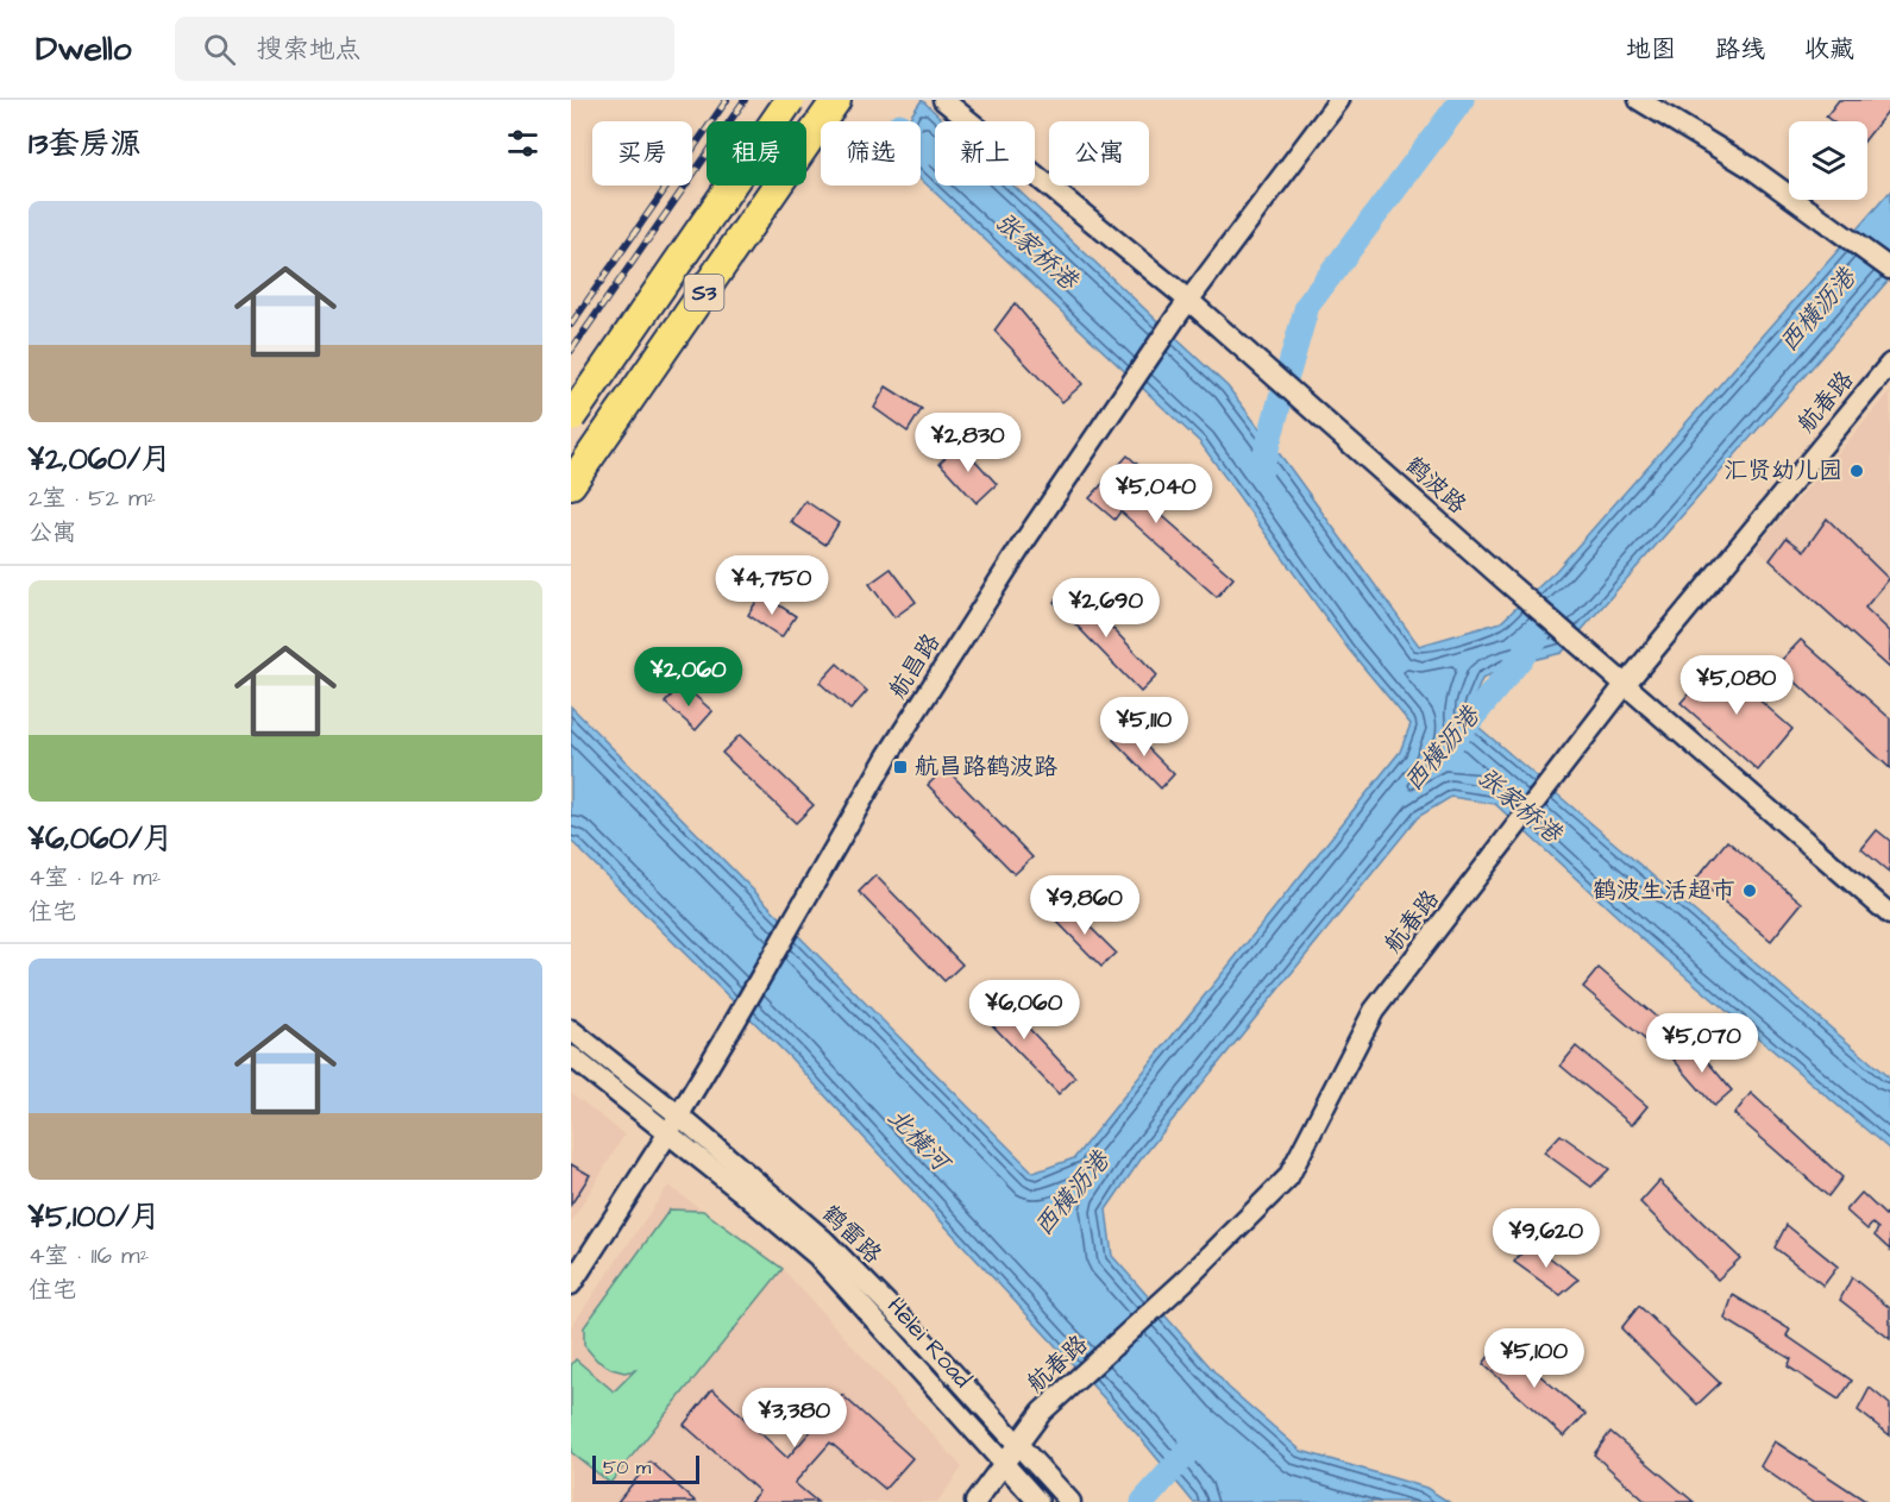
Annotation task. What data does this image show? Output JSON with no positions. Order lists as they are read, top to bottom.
{
  "streets": {
    "highway": ["S3"],
    "street": [
      "航春路",
      "鹤波路",
      "航昌路",
      "鹤雷路",
      "Helei Road"
    ]
  },
  "crossings": [
    ["航春路", "鹤波路"],
    ["航春路", "鹤雷路"],
    ["航春路", "Helei Road"],
    ["鹤波路", "航昌路"],
    ["航昌路", "鹤雷路"],
    ["航昌路", "Helei Road"]
  ],
  "water": ["张家桥港", "西横沥港", "北横河"],
  "places": {
    "other": ["汇贤幼儿园", "鹤波生活超市"],
    "transit": ["航昌路鹤波路"]
  },
  "scale_bar": "50 m",
  "page": {
    "header": "Dwello",
    "search": "搜索地点",
    "nav": ["地图", "路线", "收藏"],
    "heading": "13套房源",
    "chip": [
      "买房",
      "租房",
      "筛选",
      "新上",
      "公寓"
    ],
    "list": [
      {
        "name": "¥2,060/月",
        "note": "2室 · 52 m² · 公寓"
      },
      {
        "name": "¥6,060/月",
        "note": "4室 · 124 m² · 住宅"
      },
      {
        "name": "¥5,100/月",
        "note": "4室 · 116 m² · 住宅"
      }
    ],
    "price": [
      "¥2,830",
      "¥5,040",
      "¥4,750",
      "¥2,690",
      "¥2,060",
      "¥5,080",
      "¥5,110",
      "¥9,860",
      "¥6,060",
      "¥5,070",
      "¥9,620",
      "¥5,100",
      "¥3,380"
    ],
    "scale": "50 m"
  }
}
